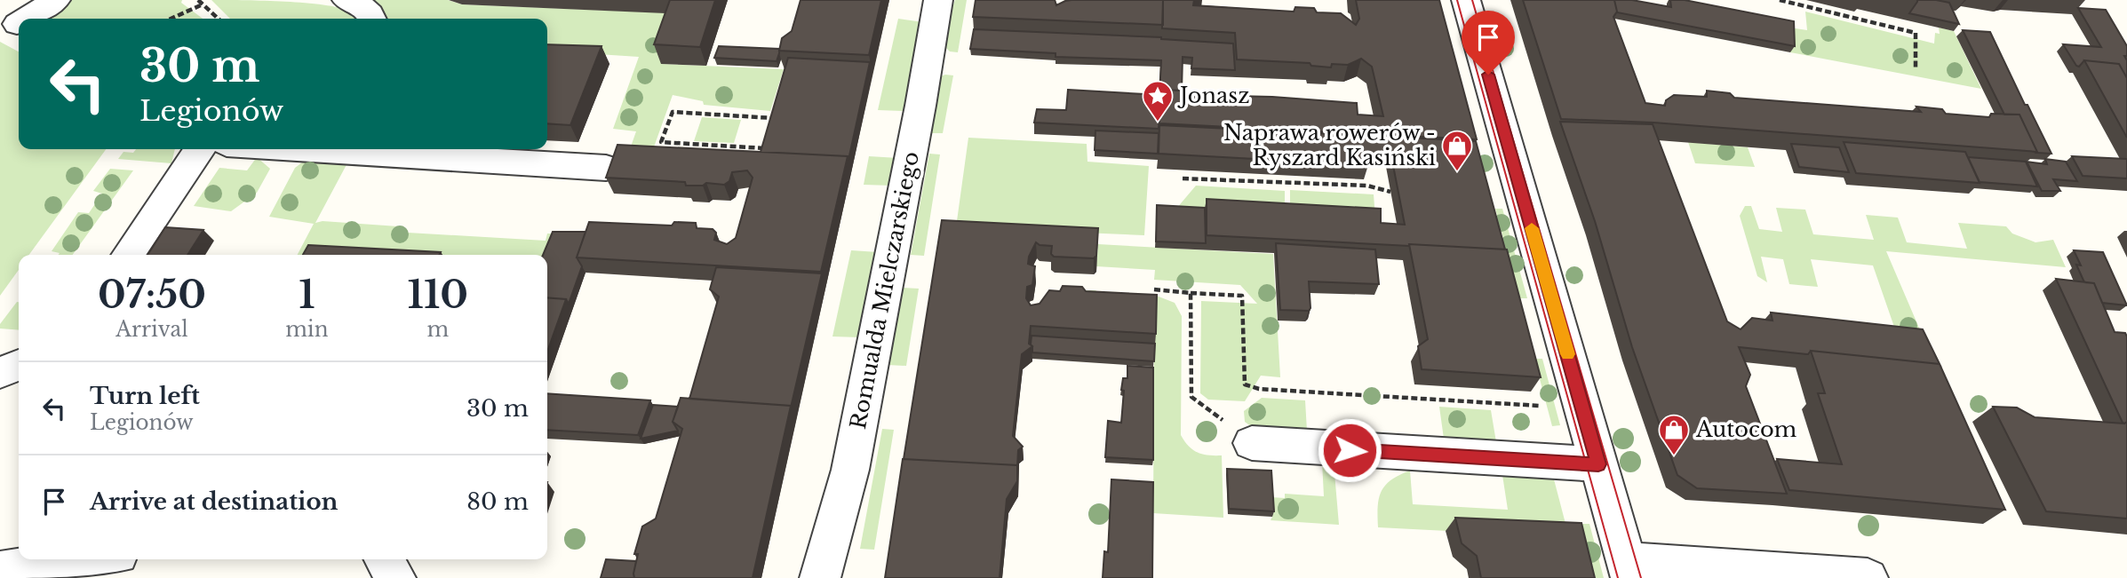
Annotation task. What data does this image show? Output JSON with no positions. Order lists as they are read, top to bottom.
{
  "streets": {
    "street": ["Romualda Mielczarskiego"]
  },
  "places": {
    "place": ["Jonasz"],
    "shop": ["Naprawa rowerów - Ryszard Kasiński", "Autocom"]
  },
  "page": {
    "turn": ["30 m", "Legionów"],
    "eta": [
      "07:50",
      "Arrival",
      "1",
      "min",
      "110",
      "m"
    ],
    "list": [
      {
        "name": "Turn left",
        "note": "Legionów",
        "value": "30 m"
      },
      {
        "name": "Arrive at destination",
        "value": "80 m"
      }
    ]
  }
}
